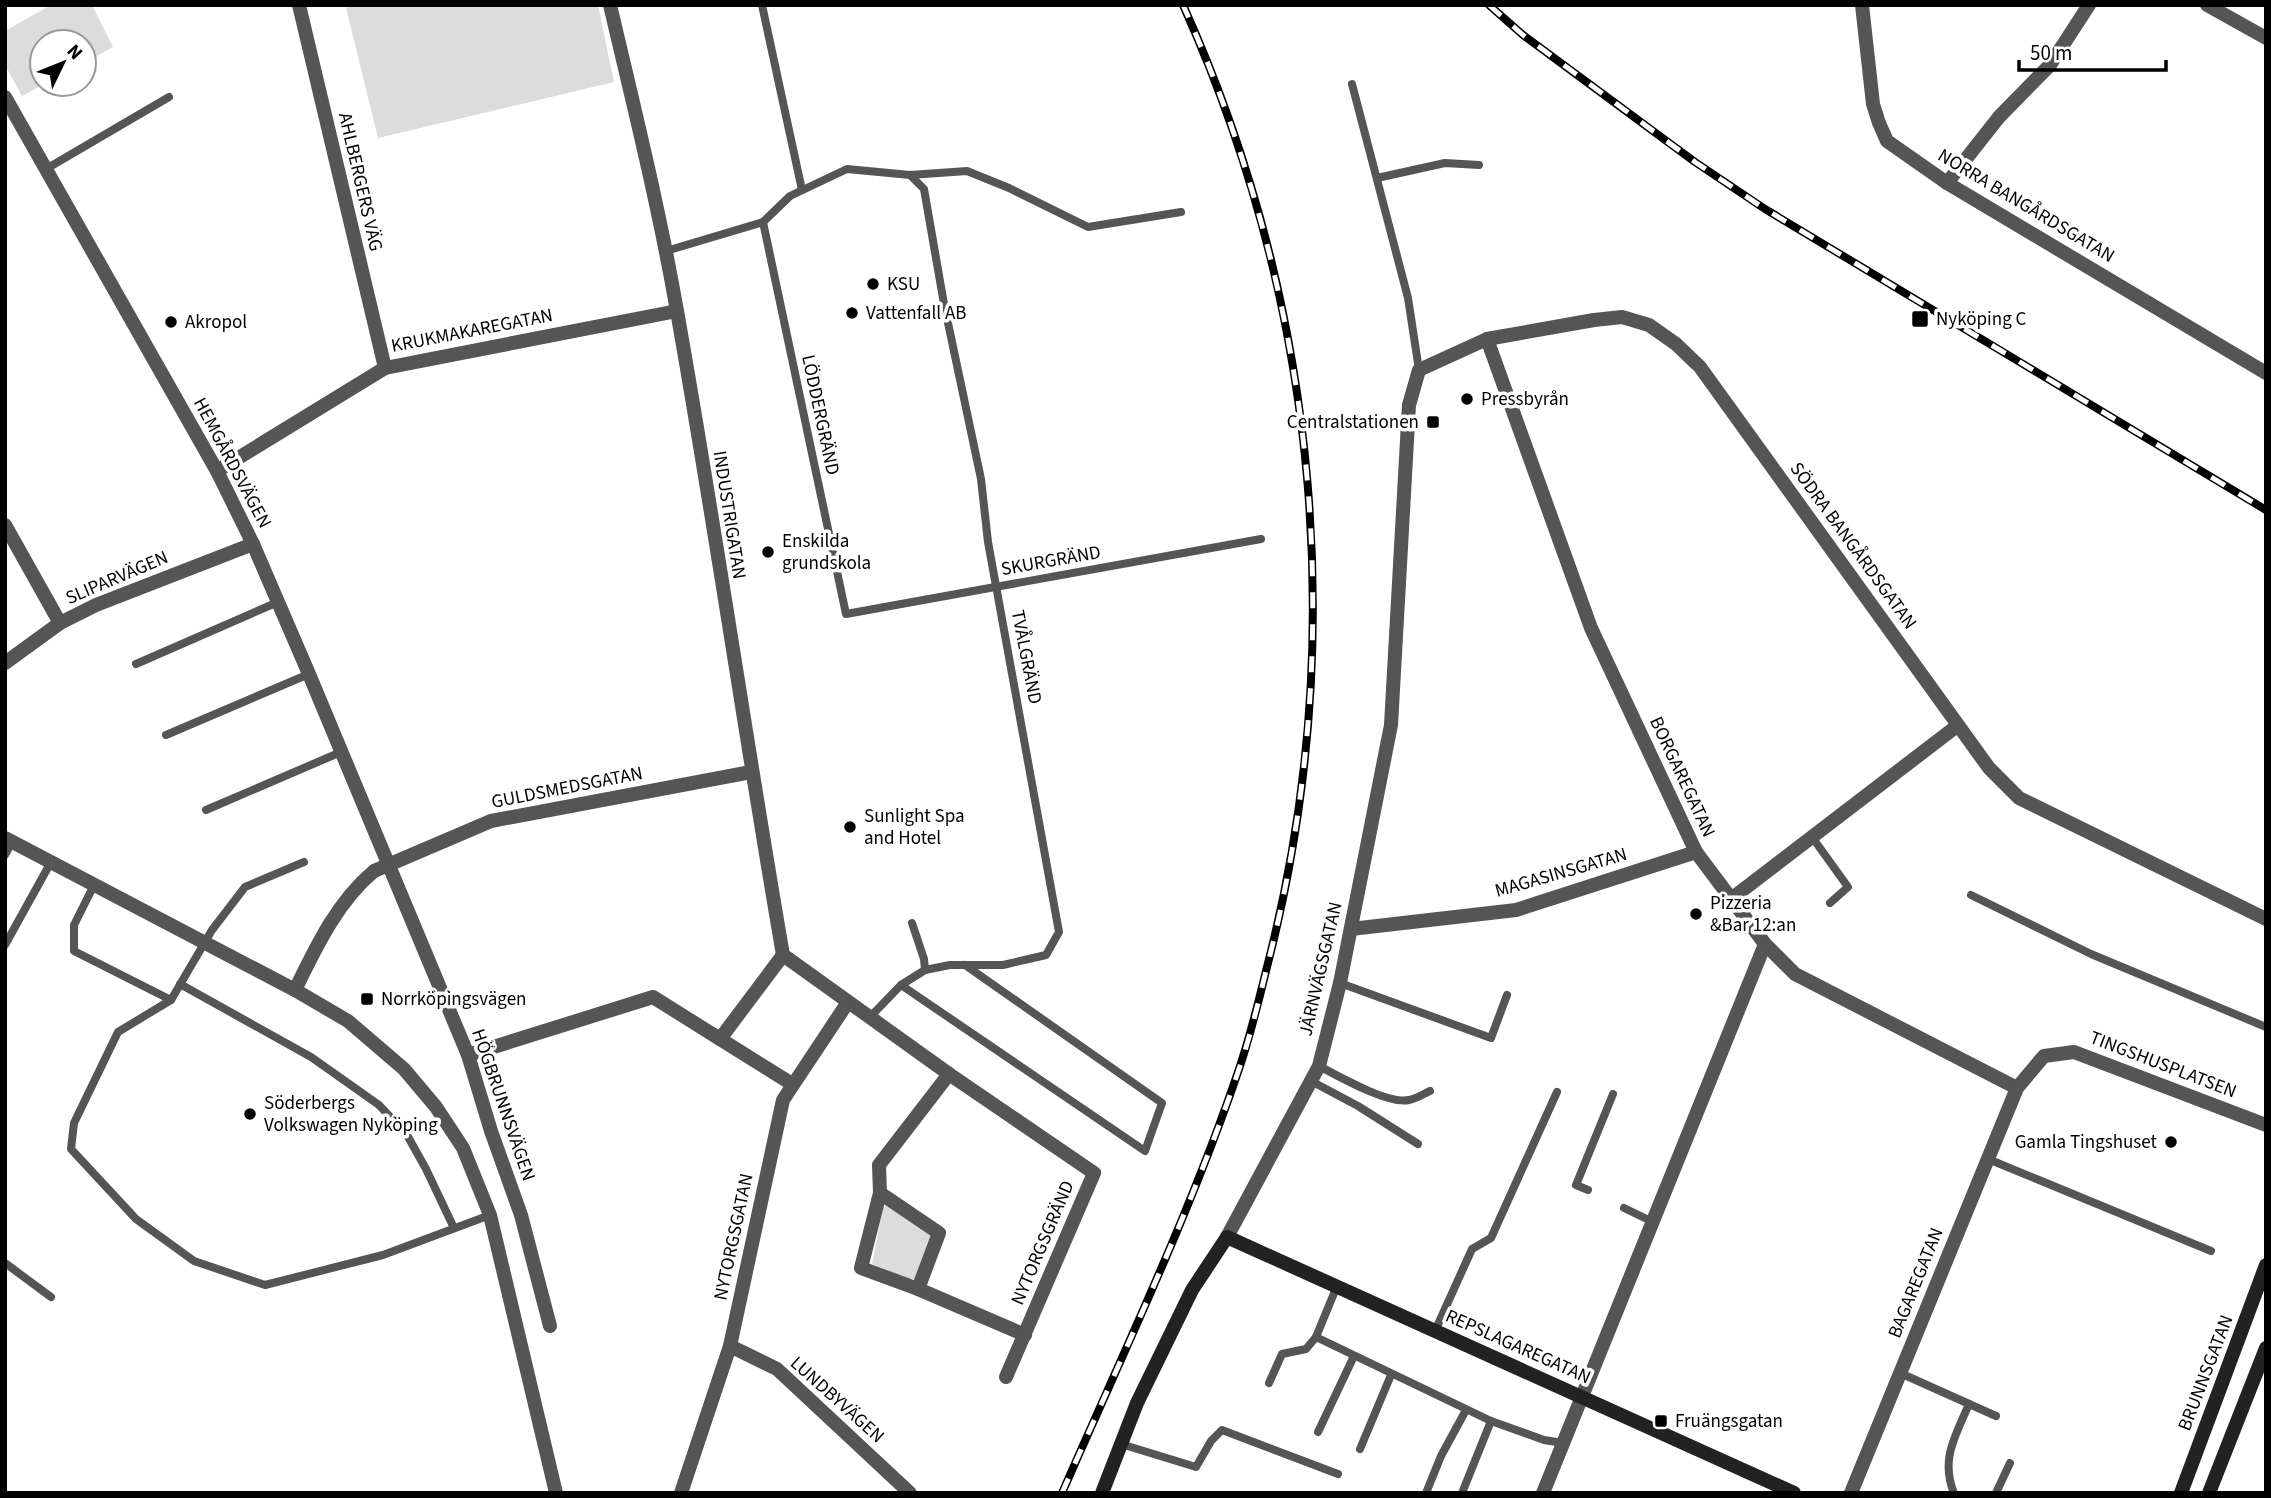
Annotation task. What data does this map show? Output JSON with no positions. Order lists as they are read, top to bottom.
{
  "streets": {
    "main road": ["JÄRNVÄGSGATAN", "REPSLAGAREGATAN", "BRUNNSGATAN"],
    "street": [
      "AHLBERGERS VÄG",
      "NORRA BANGÅRDSGATAN",
      "KRUKMAKAREGATAN",
      "HEMGÅRDSVÄGEN",
      "INDUSTRIGATAN",
      "SÖDRA BANGÅRDSGATAN",
      "SLIPARVÄGEN",
      "BORGAREGATAN",
      "GULDSMEDSGATAN",
      "MAGASINSGATAN",
      "TINGSHUSPLATSEN",
      "HÖGBRUNNSVÄGEN",
      "NYTORGSGATAN",
      "NYTORGSGRÄND",
      "BAGAREGATAN",
      "LUNDBYVÄGEN"
    ],
    "lane": ["LÖDDERGRÄND", "SKURGRÄND", "TVÅLGRÄND"]
  },
  "crossings": [
    ["AHLBERGERS VÄG", "KRUKMAKAREGATAN"],
    ["KRUKMAKAREGATAN", "HEMGÅRDSVÄGEN"],
    ["KRUKMAKAREGATAN", "INDUSTRIGATAN"],
    ["LÖDDERGRÄND", "SKURGRÄND"],
    ["HEMGÅRDSVÄGEN", "SLIPARVÄGEN"],
    ["HEMGÅRDSVÄGEN", "GULDSMEDSGATAN"],
    ["HEMGÅRDSVÄGEN", "HÖGBRUNNSVÄGEN"],
    ["INDUSTRIGATAN", "GULDSMEDSGATAN"],
    ["SÖDRA BANGÅRDSGATAN", "BORGAREGATAN"],
    ["SÖDRA BANGÅRDSGATAN", "JÄRNVÄGSGATAN"],
    ["SKURGRÄND", "TVÅLGRÄND"],
    ["TVÅLGRÄND", "NYTORGSGRÄND"],
    ["BORGAREGATAN", "MAGASINSGATAN"],
    ["BORGAREGATAN", "TINGSHUSPLATSEN"],
    ["BORGAREGATAN", "BAGAREGATAN"],
    ["GULDSMEDSGATAN", "HÖGBRUNNSVÄGEN"],
    ["MAGASINSGATAN", "JÄRNVÄGSGATAN"],
    ["JÄRNVÄGSGATAN", "REPSLAGAREGATAN"],
    ["TINGSHUSPLATSEN", "BAGAREGATAN"],
    ["NYTORGSGATAN", "NYTORGSGRÄND"],
    ["NYTORGSGATAN", "LUNDBYVÄGEN"]
  ],
  "places": {
    "other": [
      "KSU",
      "Vattenfall AB",
      "Akropol",
      "Pressbyrån",
      "Enskilda grundskola",
      "Sunlight Spa and Hotel",
      "Pizzeria &Bar 12:an",
      "Söderbergs Volkswagen Nyköping",
      "Gamla Tingshuset"
    ],
    "transit": [
      "Nyköping C",
      "Centralstationen",
      "Norrköpingsvägen",
      "Fruängsgatan"
    ]
  },
  "scale_bar": "50 m",
  "north": "top right"
}
